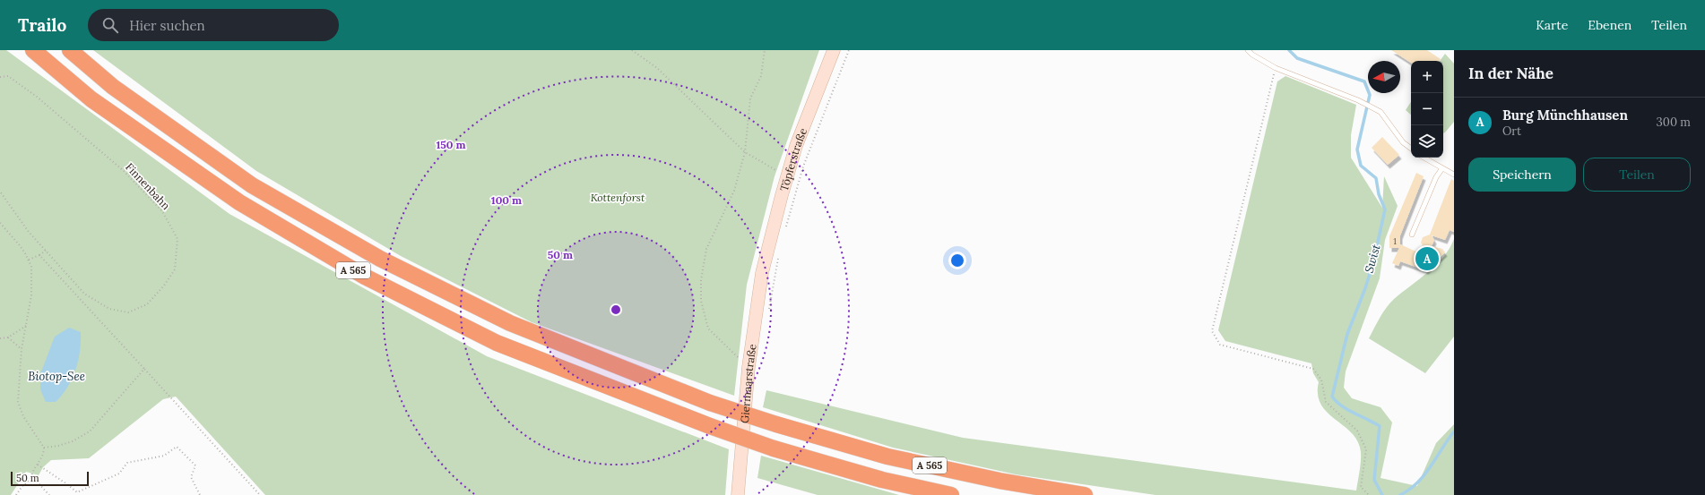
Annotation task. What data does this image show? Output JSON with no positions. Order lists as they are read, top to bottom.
{
  "streets": {
    "highway": ["A 565"],
    "main road": ["Töpferstraße", "Giermaarstraße"],
    "path": ["Finnenbahn"]
  },
  "crossings": [
    ["Töpferstraße", "Giermaarstraße"]
  ],
  "water": ["Swist", "Biotop-See"],
  "parks": ["Kottenforst"],
  "house_numbers": ["1"],
  "scale_bar": "50 m",
  "north": "left",
  "page": {
    "header": "Trailo",
    "search": "Hier suchen",
    "nav": ["Karte", "Ebenen", "Teilen"],
    "heading": "In der Nähe",
    "map_buttons": ["+", "−"],
    "list": [
      {
        "mark": "A",
        "name": "Burg Münchhausen",
        "note": "Ort",
        "value": "300 m"
      }
    ],
    "buttons": ["Speichern", "Teilen"],
    "pins": "A",
    "scale": "50 m"
  },
  "rings": ["150 m", "100 m", "50 m"]
}
